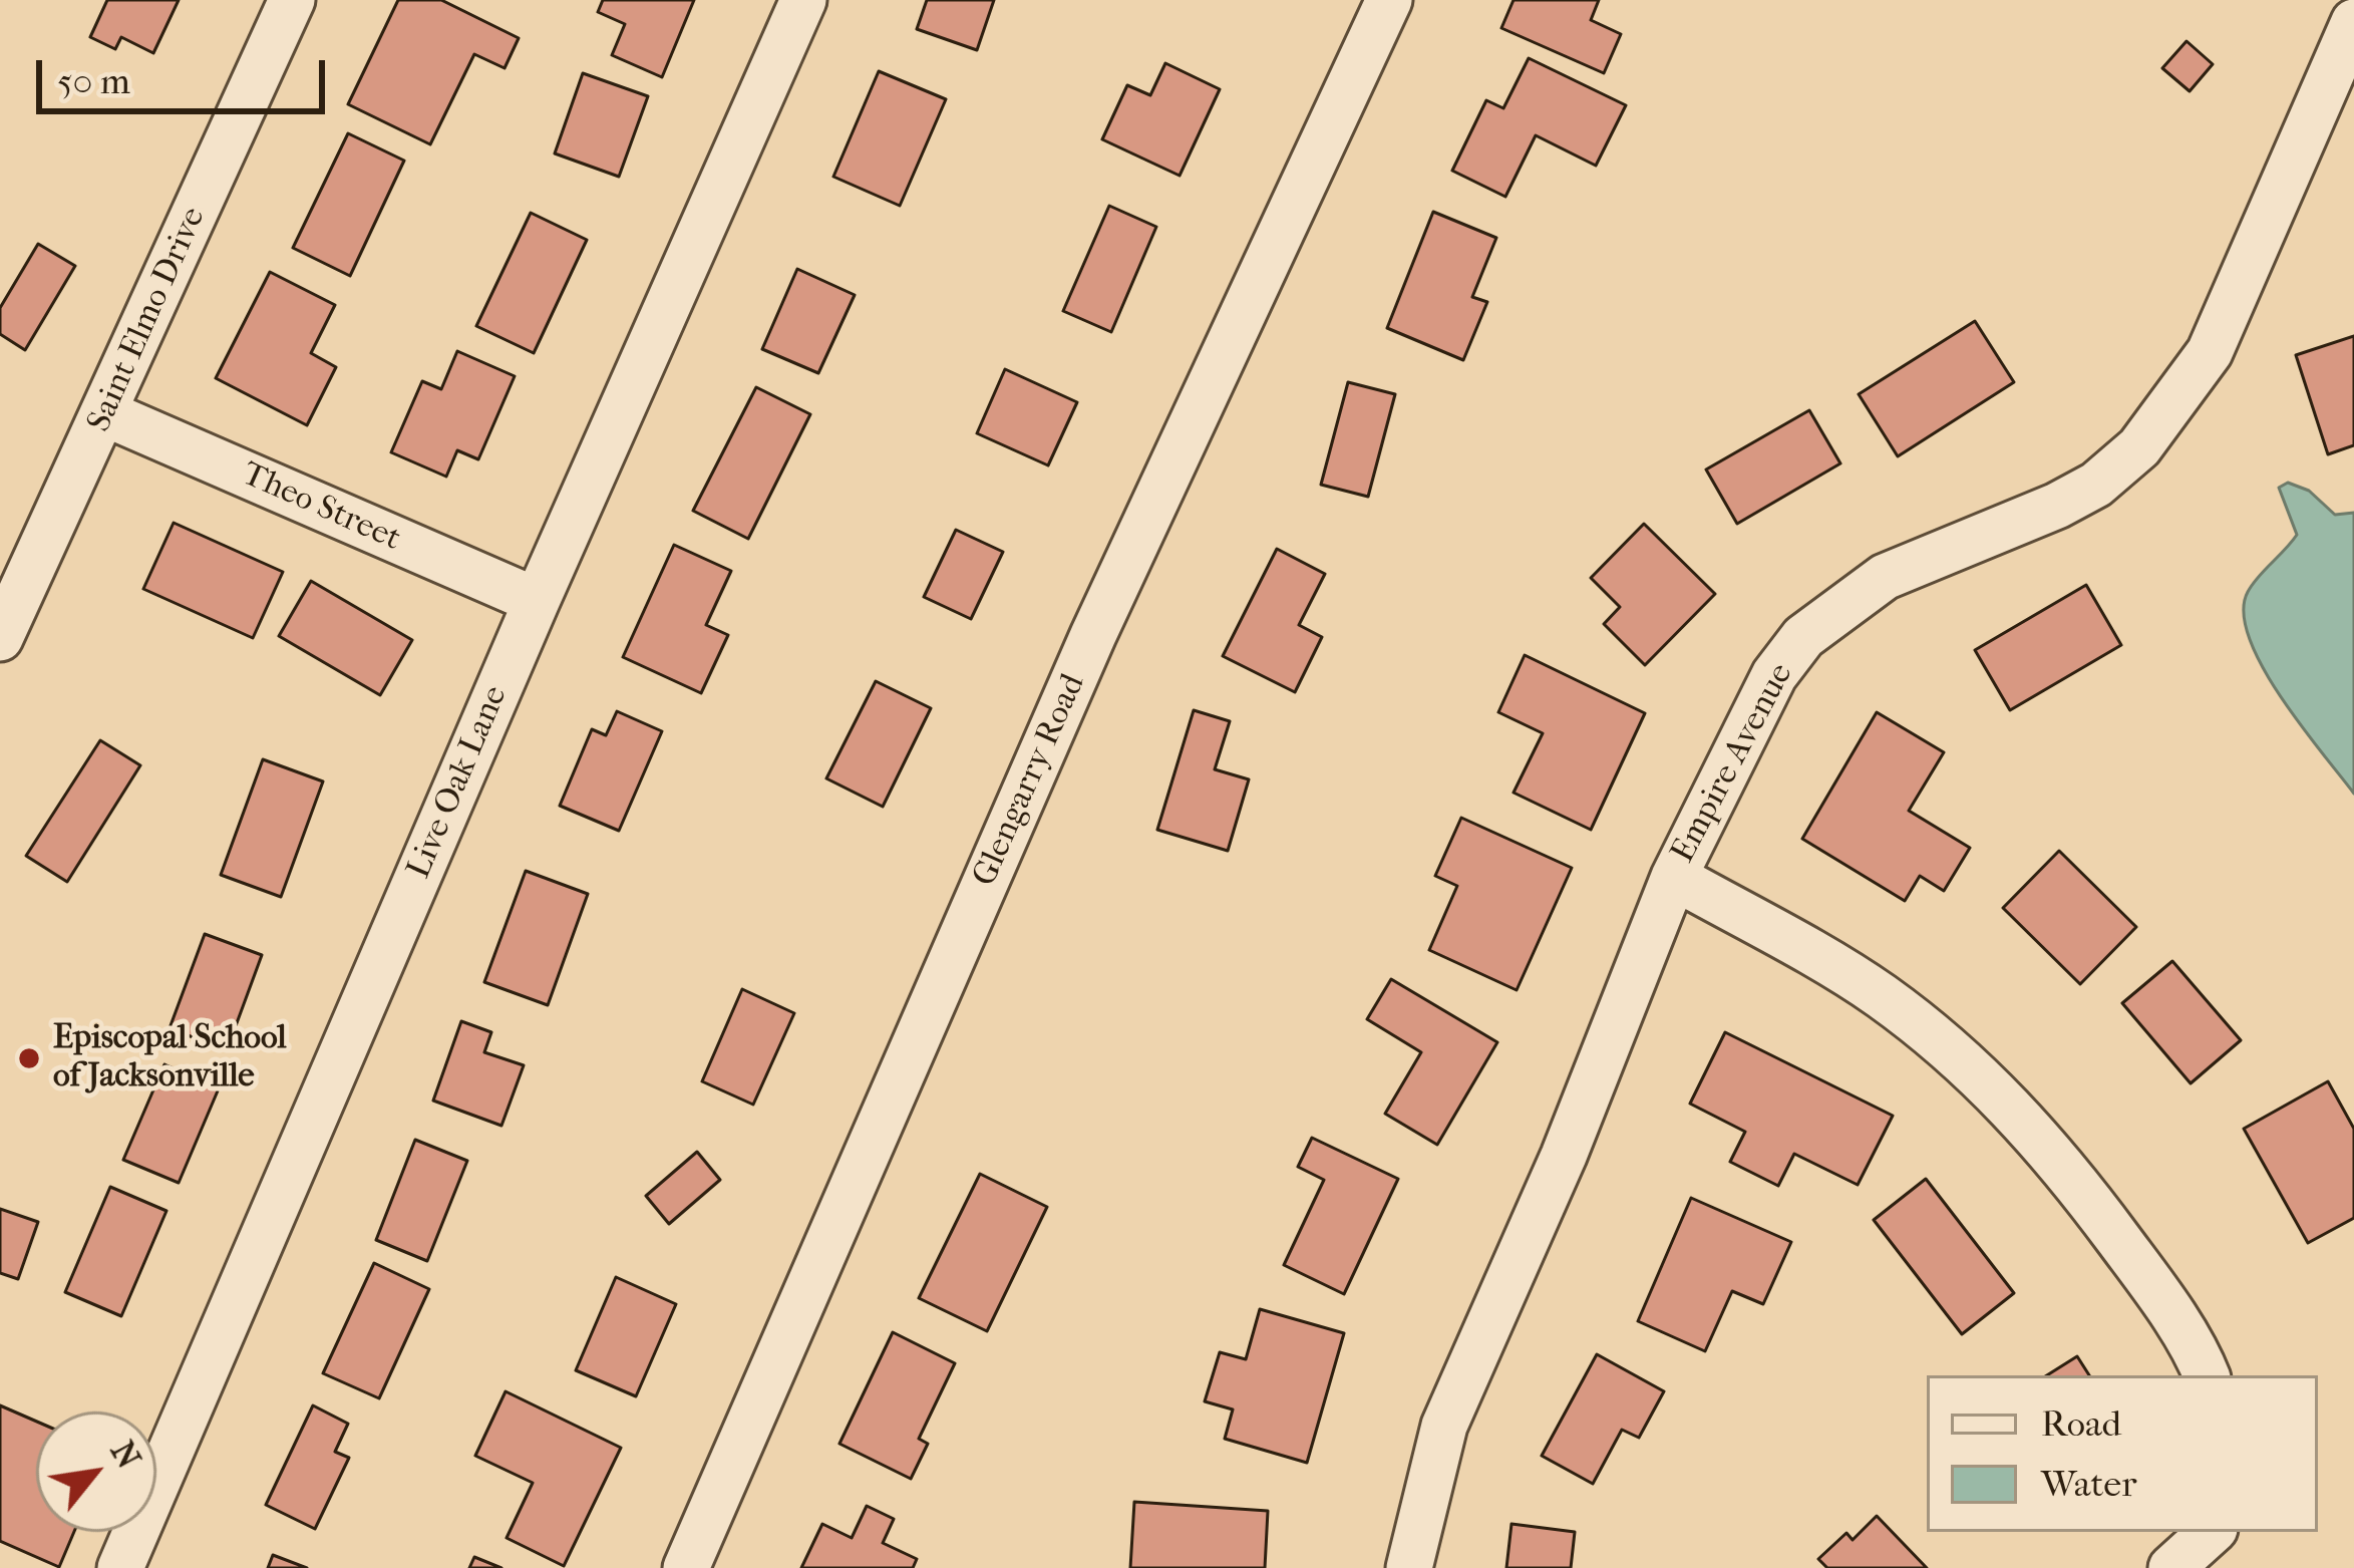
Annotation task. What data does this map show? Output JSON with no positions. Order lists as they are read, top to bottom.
{
  "streets": {
    "street": [
      "Saint Elmo Drive",
      "Theo Street",
      "Empire Avenue",
      "Glengarry Road",
      "Live Oak Lane"
    ]
  },
  "crossings": [
    ["Saint Elmo Drive", "Theo Street"],
    ["Theo Street", "Live Oak Lane"]
  ],
  "places": ["Episcopal School of Jacksonville"],
  "legend": ["Road", "Water"],
  "scale_bar": "50 m",
  "north": "top right"
}
